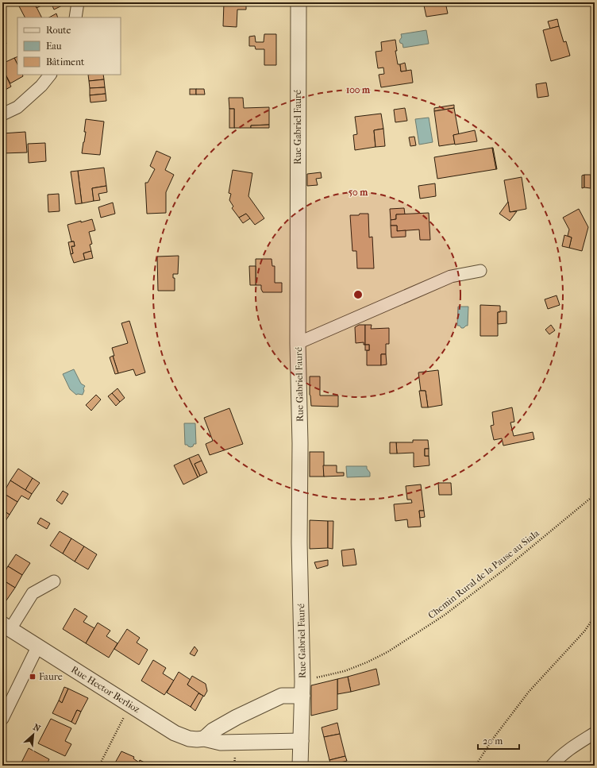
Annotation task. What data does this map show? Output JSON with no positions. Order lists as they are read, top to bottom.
{
  "streets": {
    "street": ["Rue Gabriel Fauré", "Rue Hector Berlioz"],
    "path": ["Chemin Rural de la Pause au Siala"]
  },
  "crossings": [
    ["Rue Gabriel Fauré", "Chemin Rural de la Pause au Siala"],
    ["Rue Gabriel Fauré", "Rue Hector Berlioz"]
  ],
  "places": {
    "transit": ["Faure"]
  },
  "legend": ["Route", "Eau", "Bâtiment"],
  "scale_bar": "20 m",
  "north": "top right",
  "rings": ["100 m", "50 m"]
}
